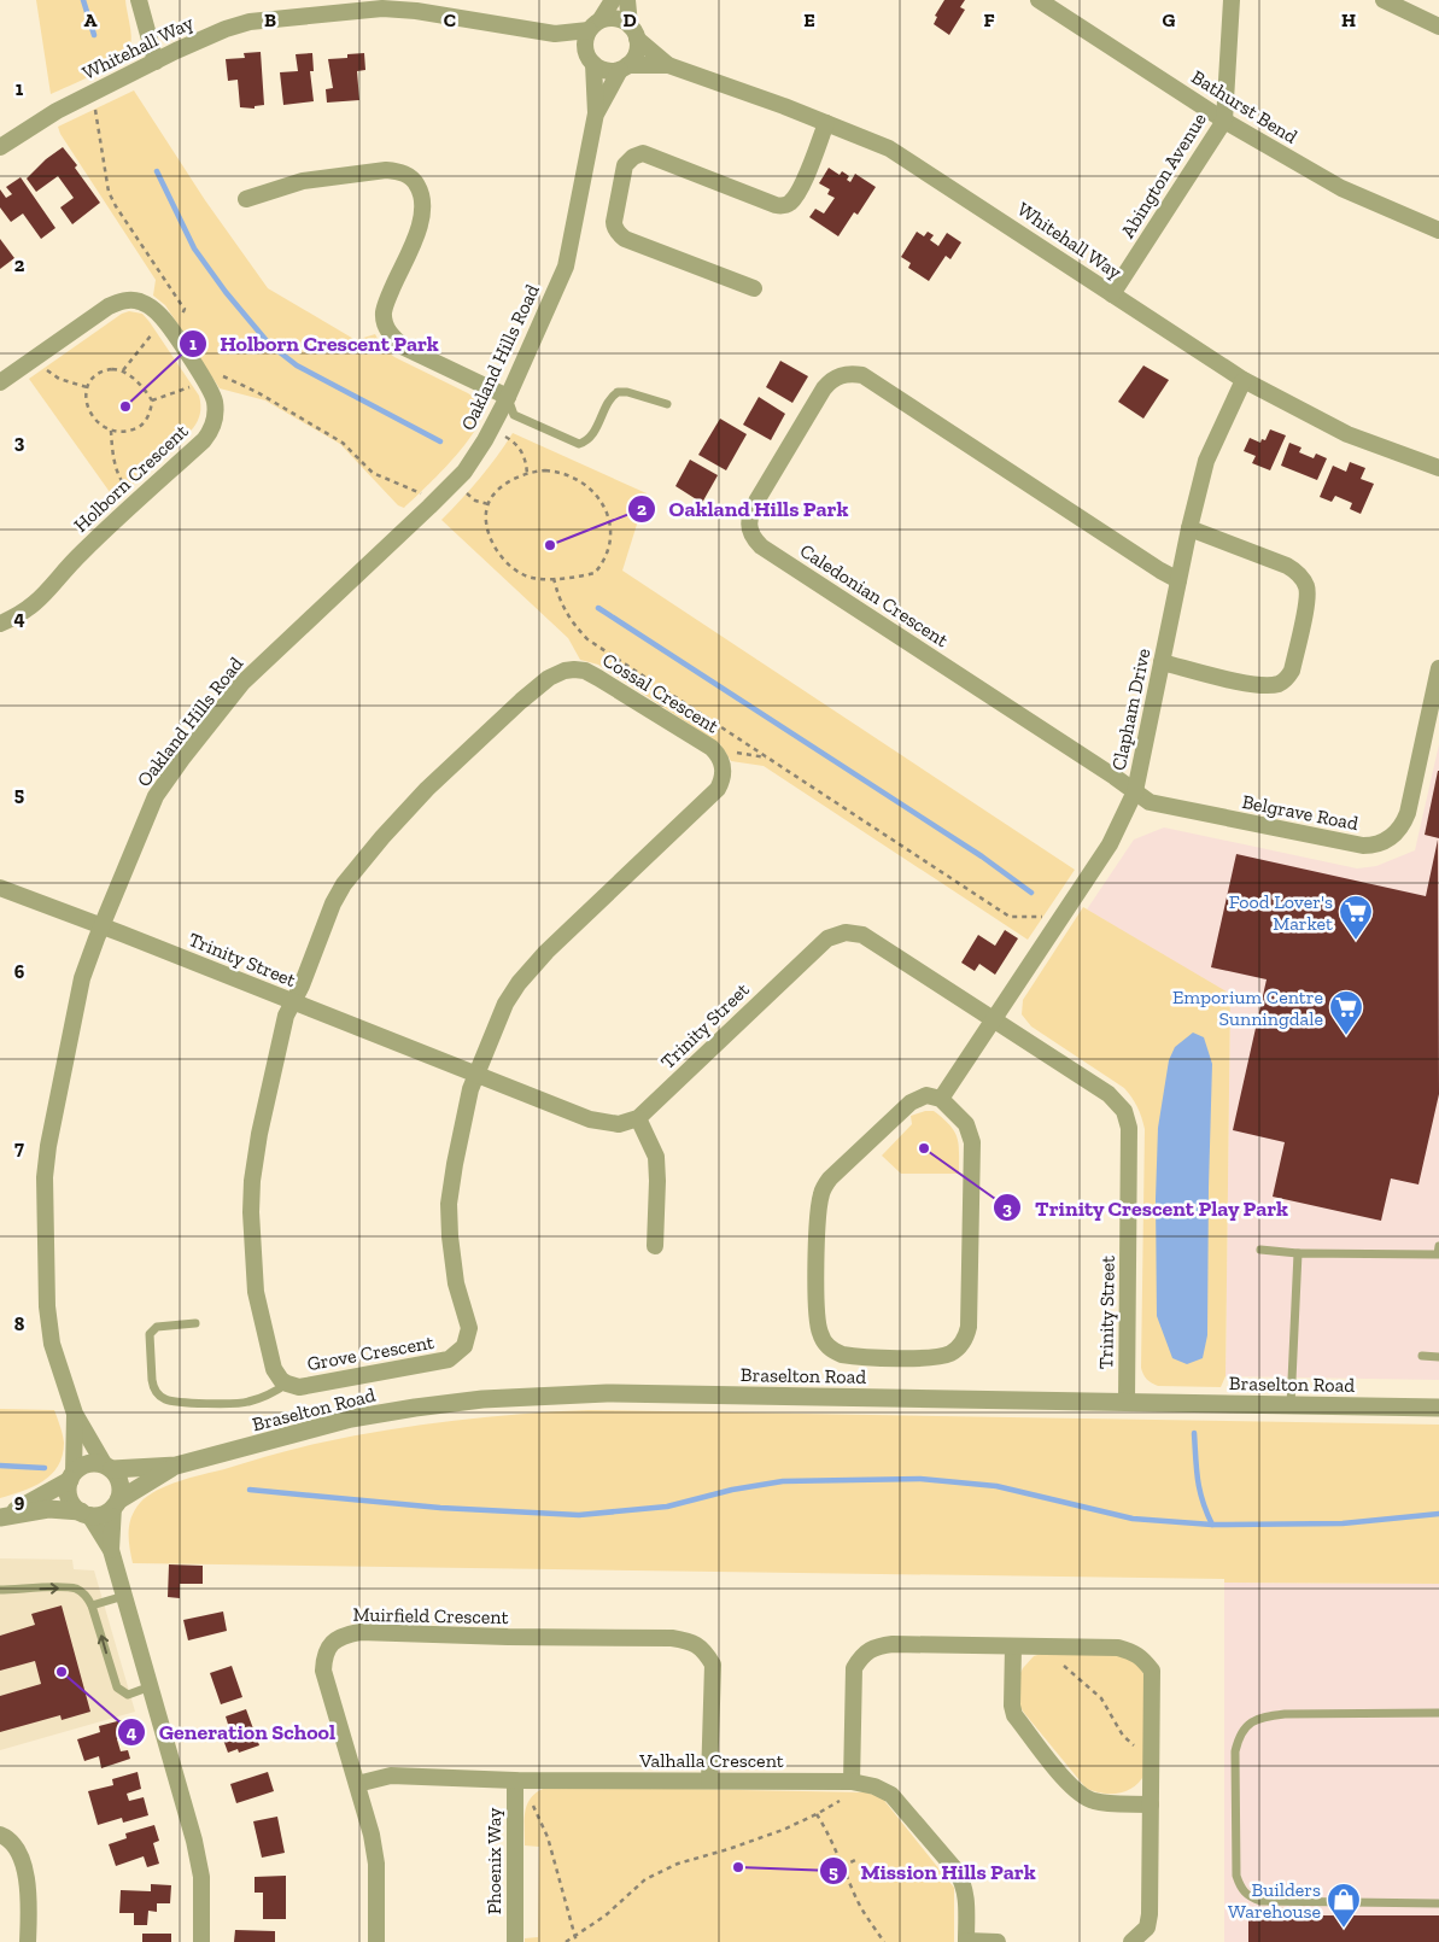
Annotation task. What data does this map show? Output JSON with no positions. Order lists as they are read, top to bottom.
{
  "streets": {
    "street": [
      "Whitehall Way",
      "Bathurst Bend",
      "Abington Avenue",
      "Oakland Hills Road",
      "Holborn Crescent",
      "Caledonian Crescent",
      "Cossal Crescent",
      "Clapham Drive",
      "Belgrave Road",
      "Trinity Street",
      "Grove Crescent",
      "Braselton Road",
      "Muirfield Crescent",
      "Valhalla Crescent",
      "Phoenix Way"
    ]
  },
  "crossings": [
    ["Whitehall Way", "Abington Avenue"],
    ["Whitehall Way", "Oakland Hills Road"],
    ["Whitehall Way", "Clapham Drive"],
    ["Bathurst Bend", "Abington Avenue"],
    ["Oakland Hills Road", "Trinity Street"],
    ["Oakland Hills Road", "Braselton Road"],
    ["Caledonian Crescent", "Clapham Drive"],
    ["Caledonian Crescent", "Belgrave Road"],
    ["Cossal Crescent", "Trinity Street"],
    ["Cossal Crescent", "Grove Crescent"],
    ["Clapham Drive", "Belgrave Road"],
    ["Clapham Drive", "Trinity Street"],
    ["Trinity Street", "Grove Crescent"],
    ["Trinity Street", "Braselton Road"],
    ["Muirfield Crescent", "Valhalla Crescent"],
    ["Valhalla Crescent", "Phoenix Way"]
  ],
  "places": {
    "other": [
      "Holborn Crescent Park",
      "Oakland Hills Park",
      "Trinity Crescent Play Park",
      "Generation School",
      "Mission Hills Park"
    ],
    "supermarket": ["Food Lover's Market", "Emporium Centre Sunningdale"],
    "shop": ["Builders Warehouse"]
  },
  "grid": {
    "columns": [
      "A",
      "B",
      "C",
      "D",
      "E",
      "F",
      "G",
      "H"
    ],
    "rows": [
      "1",
      "2",
      "3",
      "4",
      "5",
      "6",
      "7",
      "8",
      "9"
    ]
  }
}
